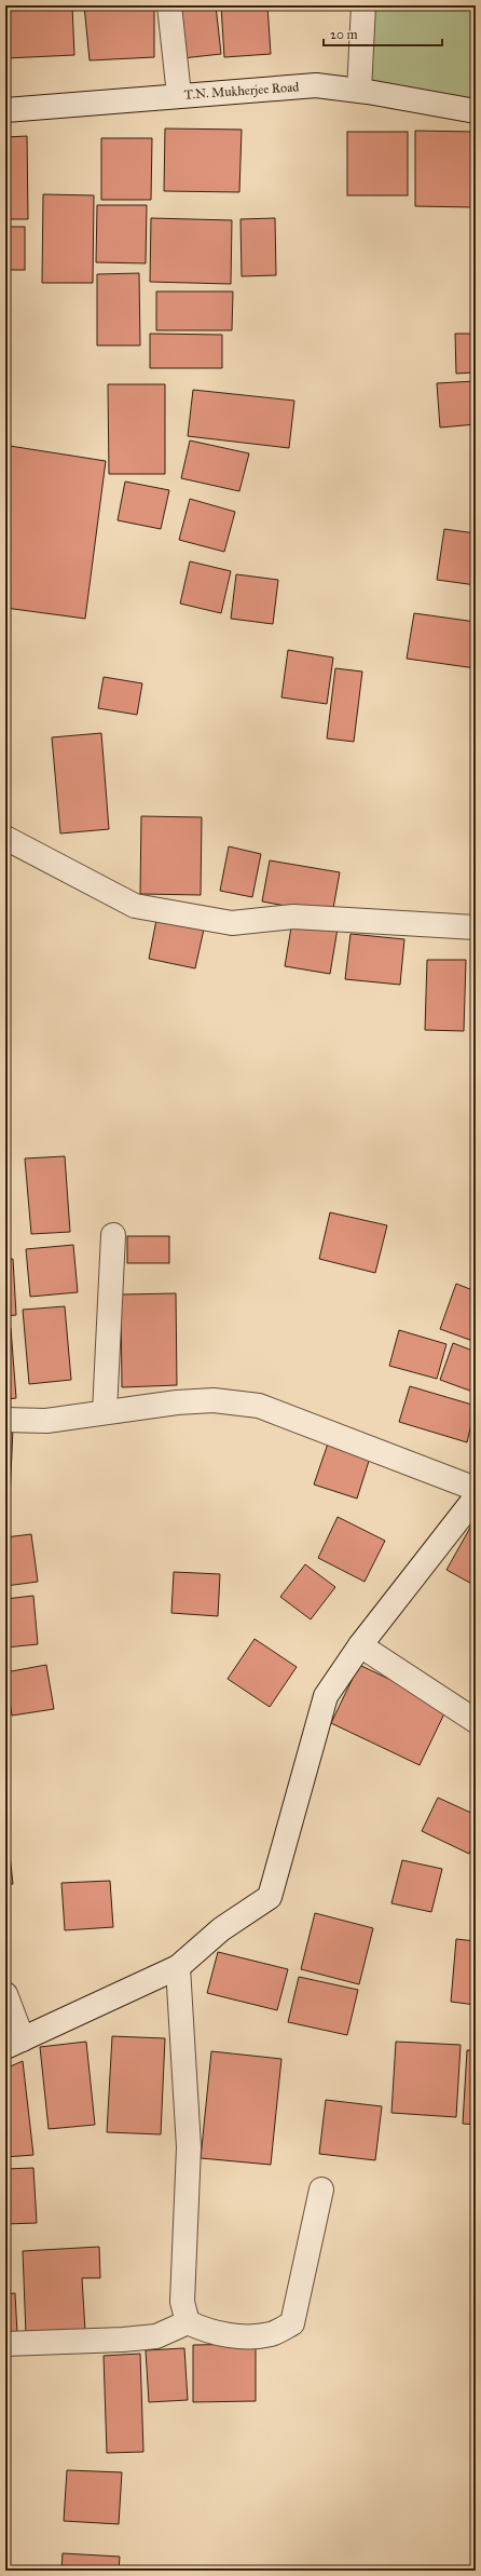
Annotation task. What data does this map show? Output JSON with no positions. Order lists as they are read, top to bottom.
{
  "streets": {
    "street": ["T.N. Mukherjee Road"]
  },
  "scale_bar": "20 m"
}
